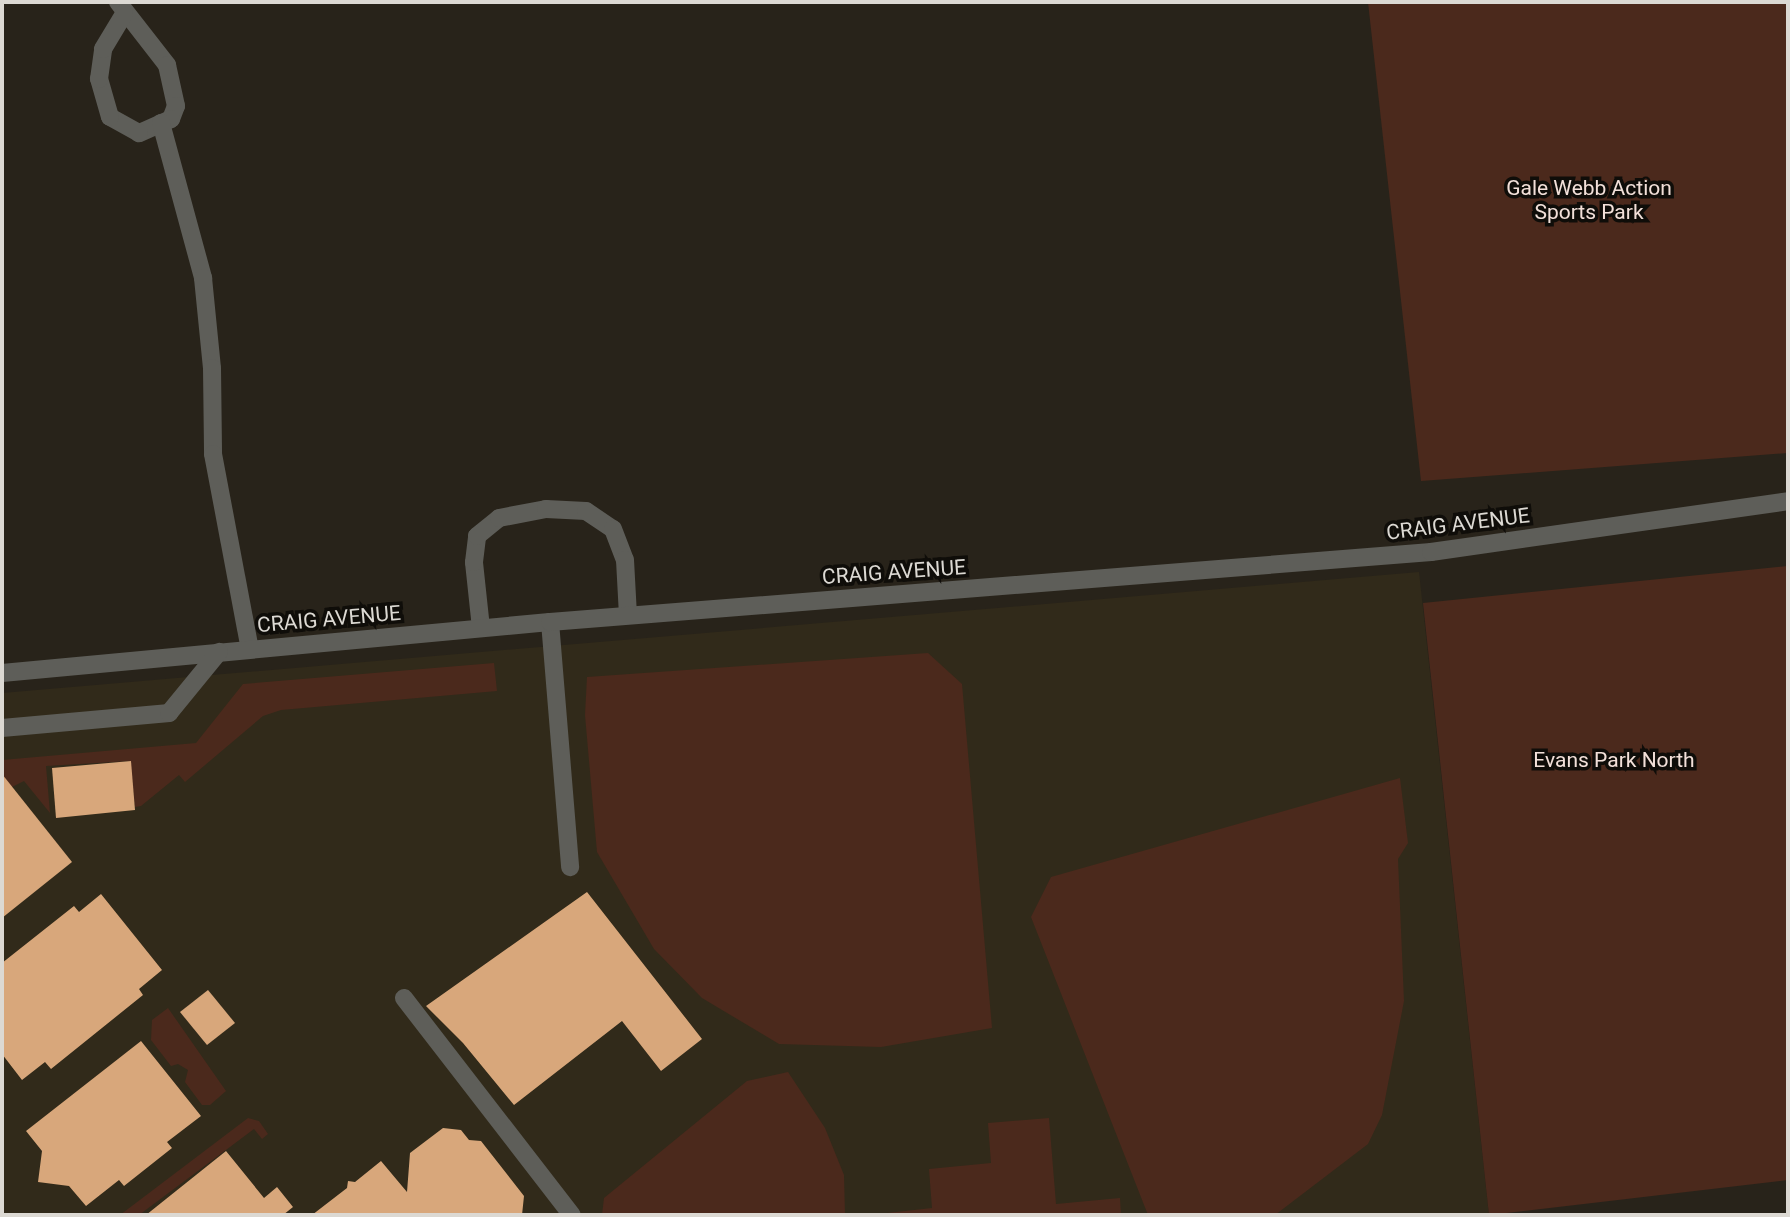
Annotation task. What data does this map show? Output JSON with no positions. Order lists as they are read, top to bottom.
{
  "streets": {
    "street": ["CRAIG AVENUE"]
  },
  "parks": ["Gale Webb Action Sports Park", "Evans Park North"]
}
